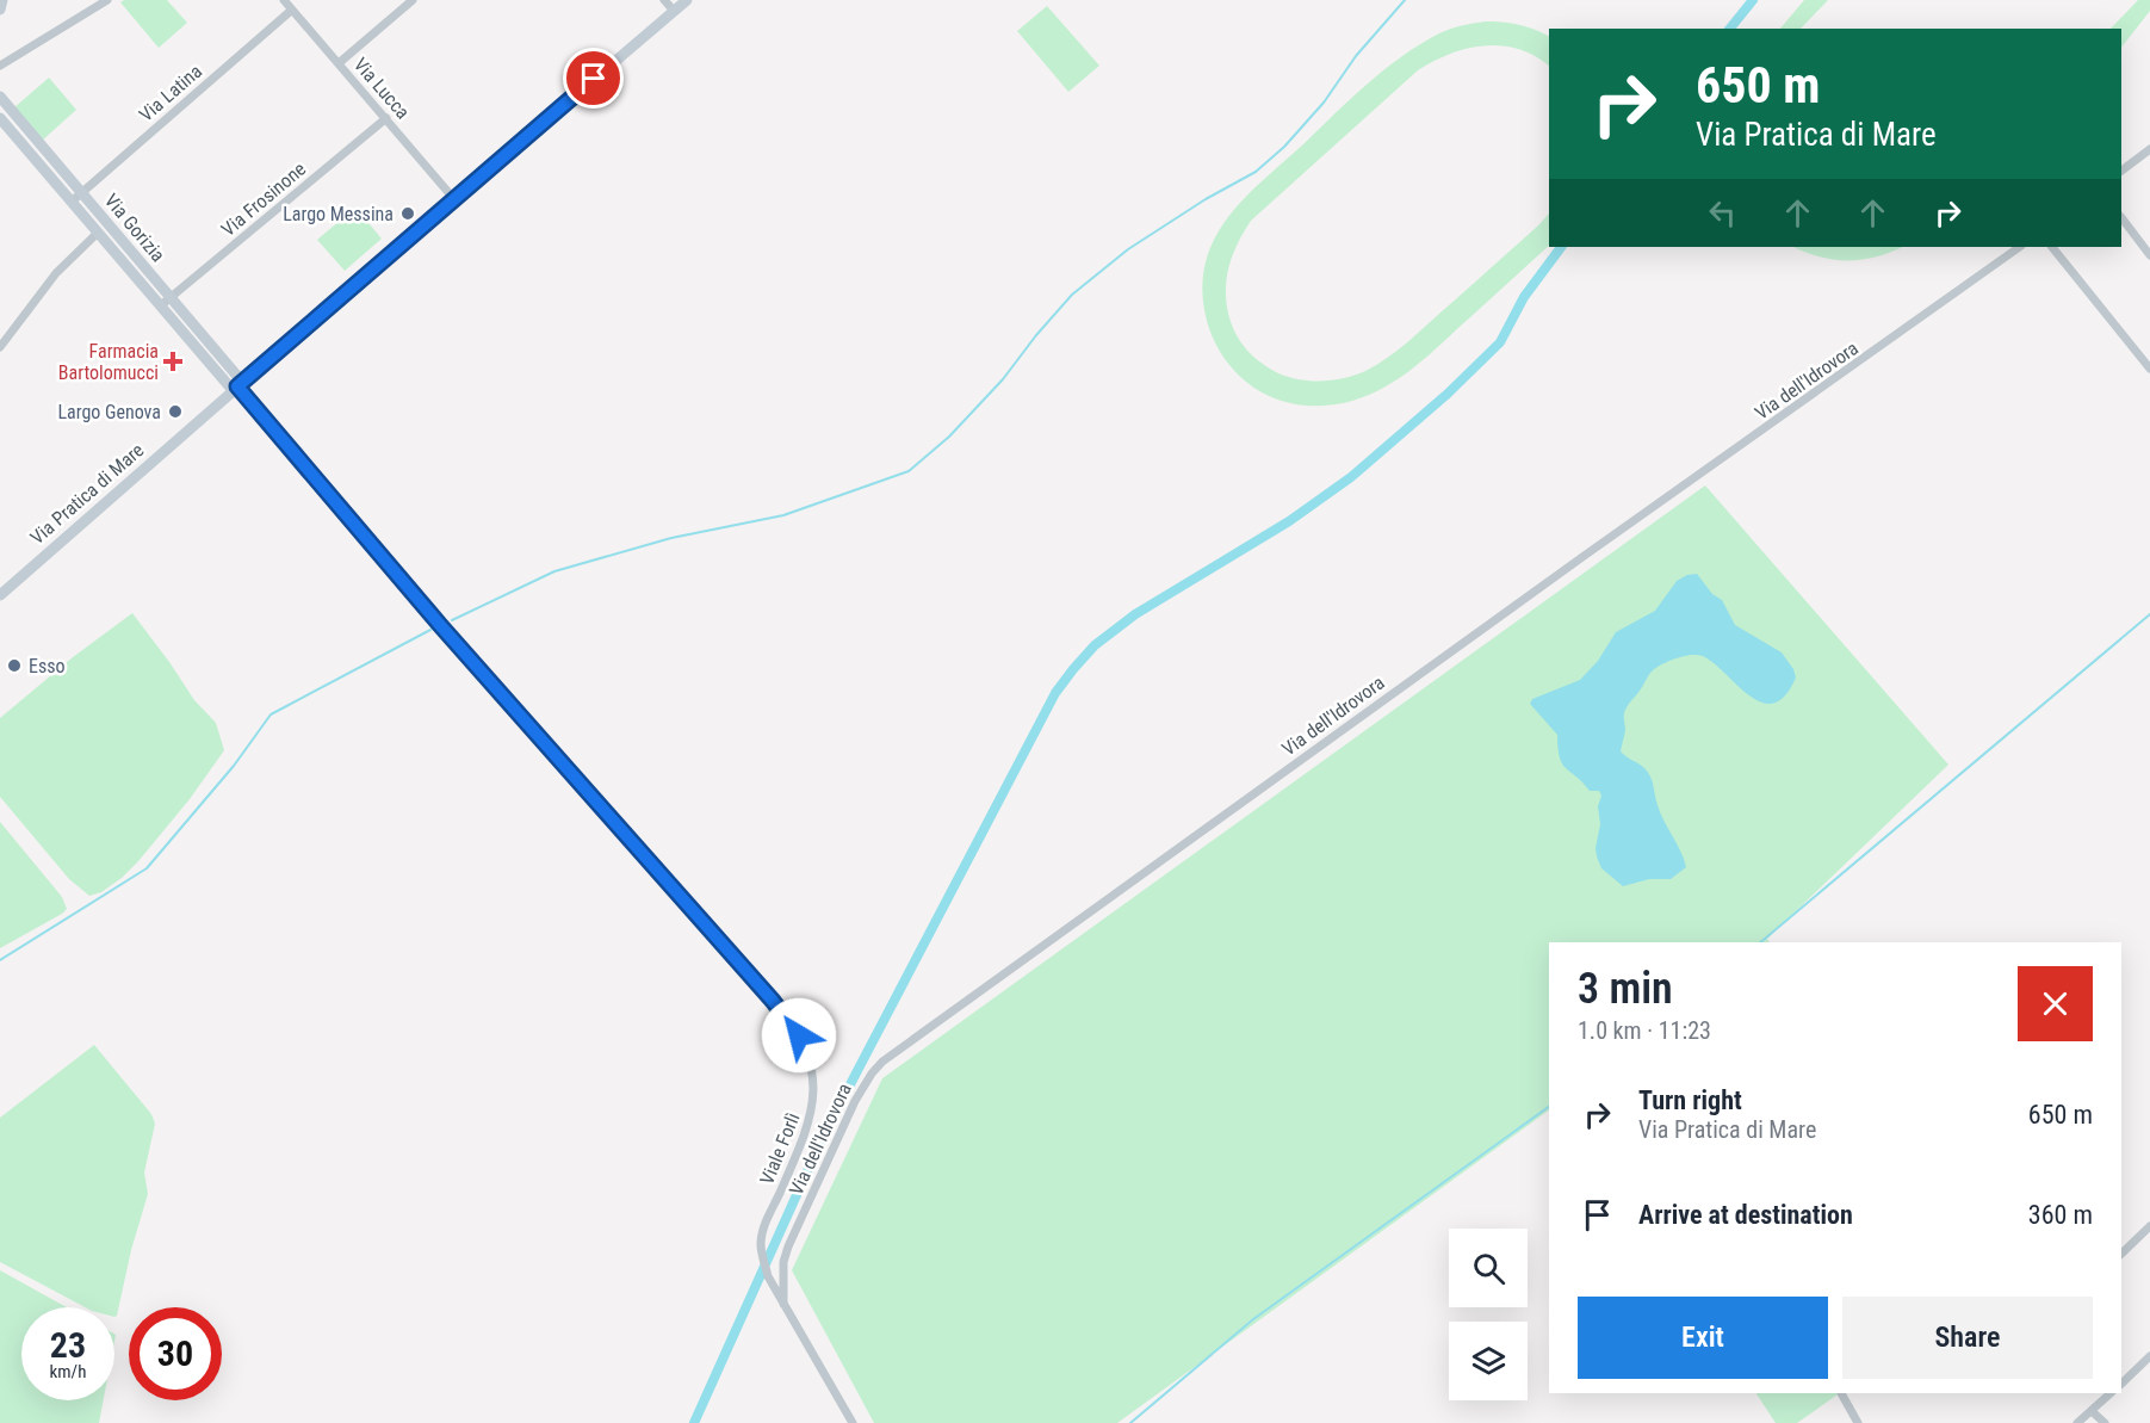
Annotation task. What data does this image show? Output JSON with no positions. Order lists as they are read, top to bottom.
{
  "streets": {
    "street": [
      "Via Lucca",
      "Via Latina",
      "Via Frosinone",
      "Via Gorizia",
      "Via dell'Idrovora",
      "Via Pratica di Mare",
      "Viale Forlì"
    ]
  },
  "crossings": [
    ["Via Lucca", "Via Latina"],
    ["Via Lucca", "Via Frosinone"],
    ["Via Lucca", "Via Pratica di Mare"],
    ["Via Latina", "Via Gorizia"],
    ["Via Frosinone", "Via Gorizia"],
    ["Via Gorizia", "Via Pratica di Mare"],
    ["Via Gorizia", "Viale Forlì"],
    ["Via dell'Idrovora", "Viale Forlì"],
    ["Via Pratica di Mare", "Viale Forlì"]
  ],
  "places": {
    "other": ["Largo Messina", "Largo Genova", "Esso"],
    "health": ["Farmacia Bartolomucci"]
  },
  "page": {
    "turn": ["650 m", "Via Pratica di Mare"],
    "heading": ["3 min", "1.0 km · 11:23"],
    "list": [
      {
        "name": "Turn right",
        "note": "Via Pratica di Mare",
        "value": "650 m"
      },
      {
        "name": "Arrive at destination",
        "value": "360 m"
      }
    ],
    "buttons": ["Exit", "Share"],
    "speed": "23 km/h",
    "limit": "30"
  }
}
